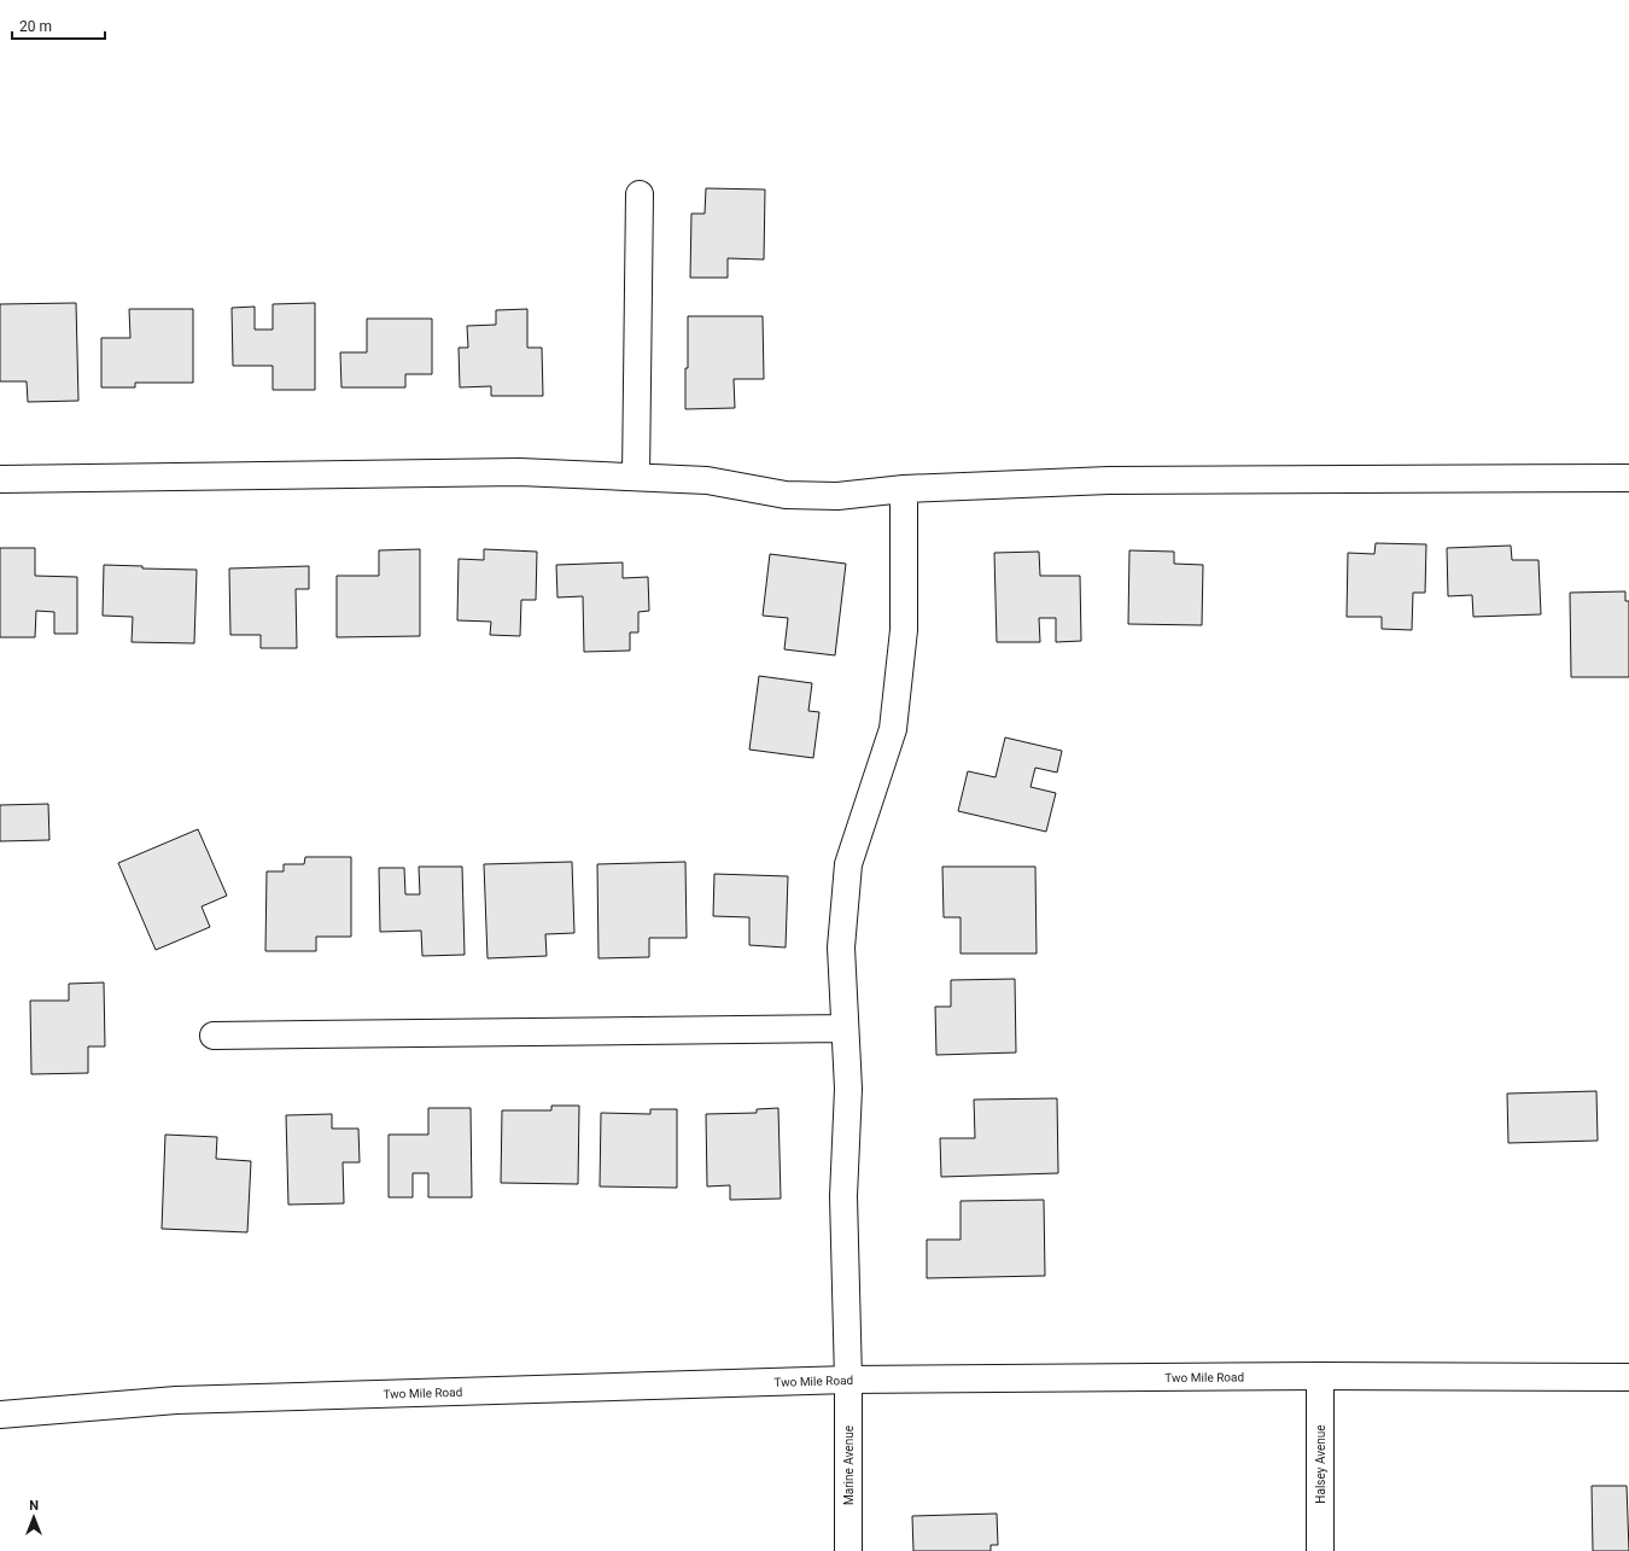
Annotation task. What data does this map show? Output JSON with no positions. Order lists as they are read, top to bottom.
{
  "streets": {
    "street": ["Two Mile Road", "Halsey Avenue", "Marine Avenue"]
  },
  "crossings": [
    ["Two Mile Road", "Halsey Avenue"],
    ["Two Mile Road", "Marine Avenue"]
  ],
  "scale_bar": "20 m",
  "north": "top"
}
